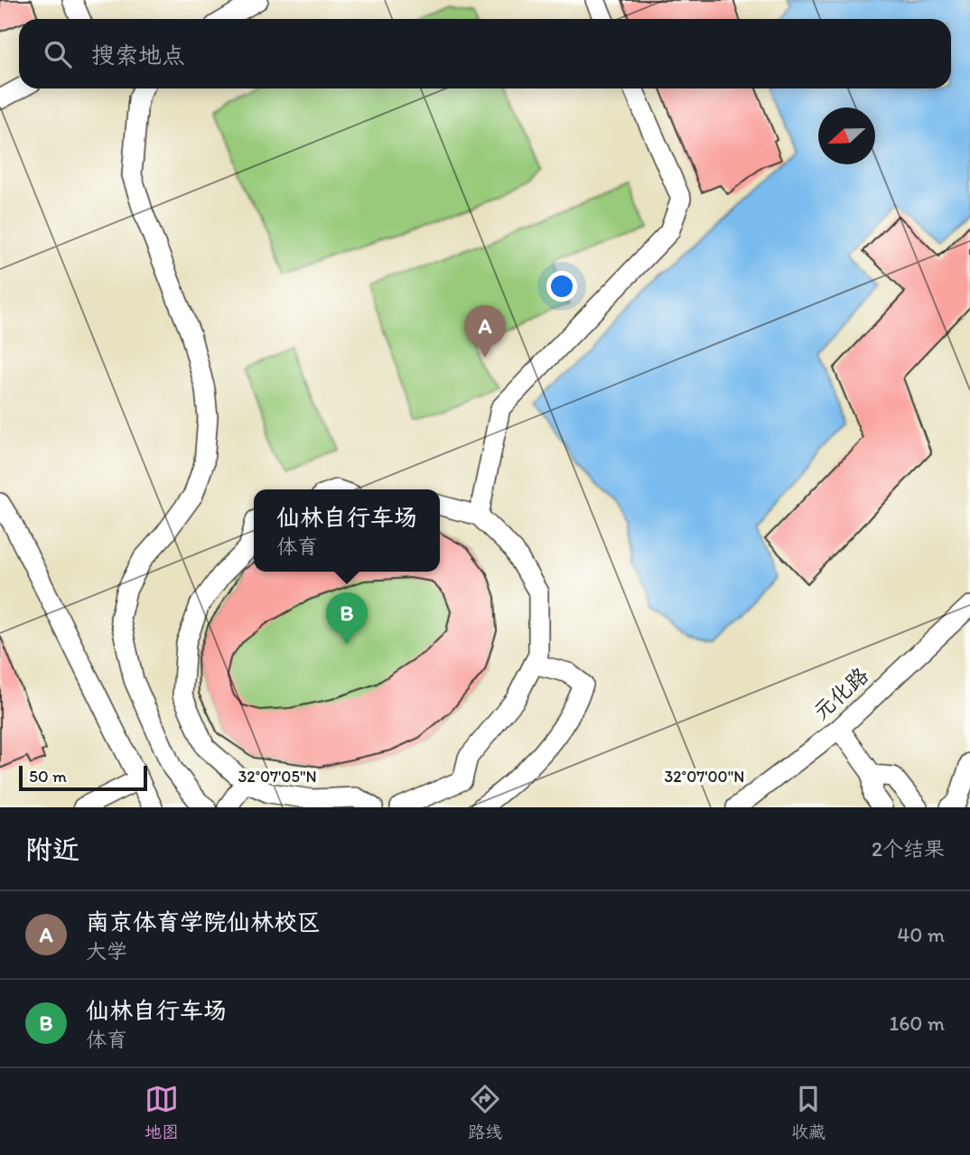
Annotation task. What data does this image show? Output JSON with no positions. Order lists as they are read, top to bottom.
{
  "streets": {
    "street": ["元化路"]
  },
  "scale_bar": "50 m",
  "north": "left",
  "page": {
    "search": "搜索地点",
    "pins": ["A", "B"],
    "popup": ["仙林自行车场", "体育"],
    "scale": "50 m",
    "heading": ["附近", "2个结果"],
    "list": [
      {
        "mark": "A",
        "name": "南京体育学院仙林校区",
        "note": "大学",
        "value": "40 m"
      },
      {
        "mark": "B",
        "name": "仙林自行车场",
        "note": "体育",
        "value": "160 m"
      }
    ],
    "nav": ["地图", "路线", "收藏"]
  },
  "coordinates": ["32°07'05\"N", "32°07'00\"N"]
}
